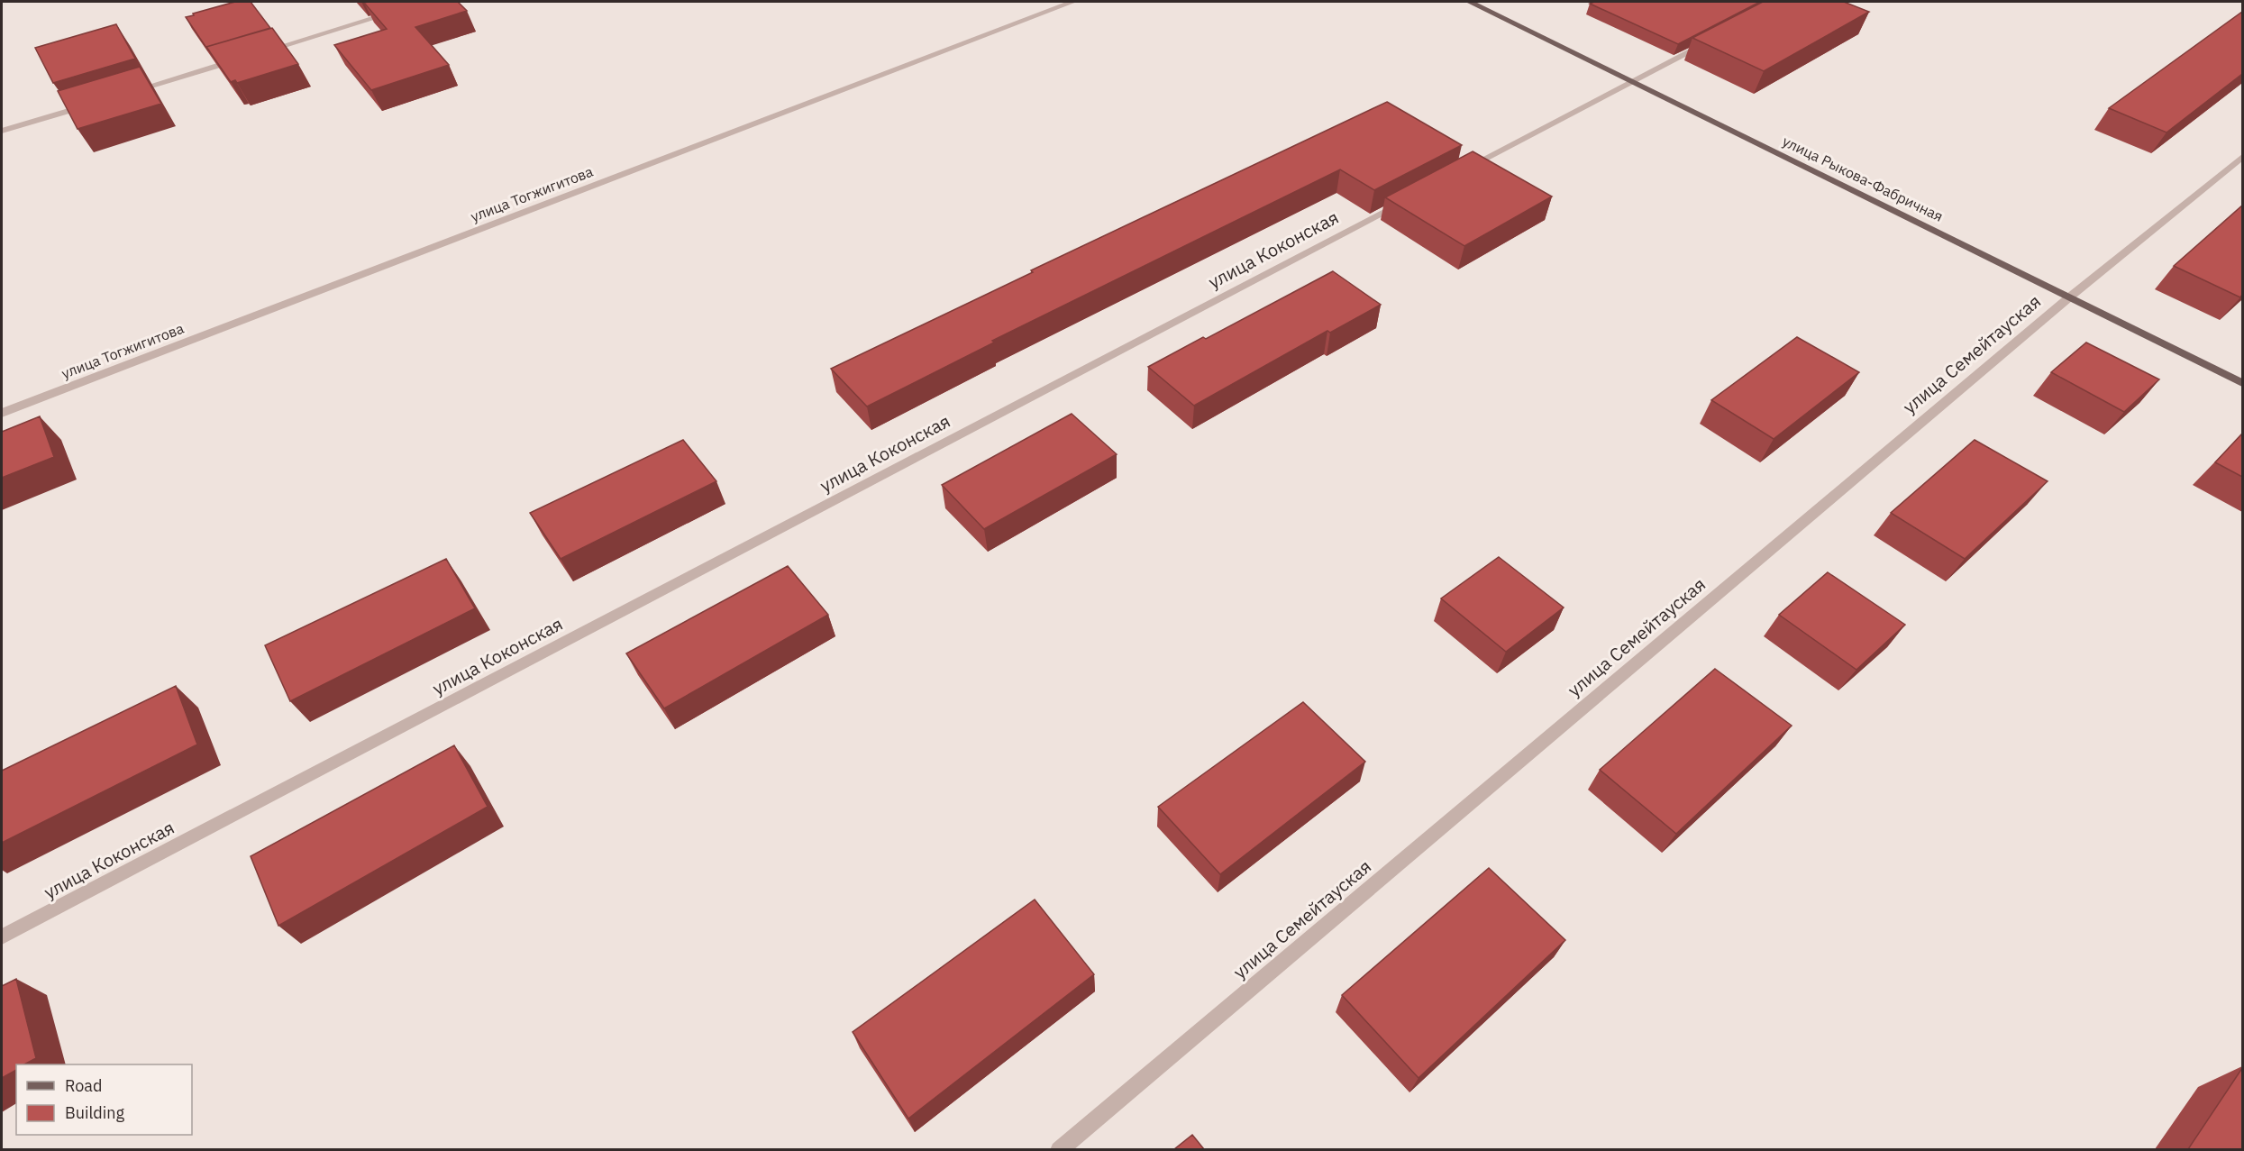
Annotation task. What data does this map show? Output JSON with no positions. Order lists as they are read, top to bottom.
{
  "streets": {
    "main road": ["улица Рыкова-Фабричная"],
    "street": ["улица Тогжигитова", "улица Коконская", "улица Семейтауская"]
  },
  "crossings": [
    ["улица Рыкова-Фабричная", "улица Семейтауская"]
  ],
  "legend": ["Road", "Building"]
}
